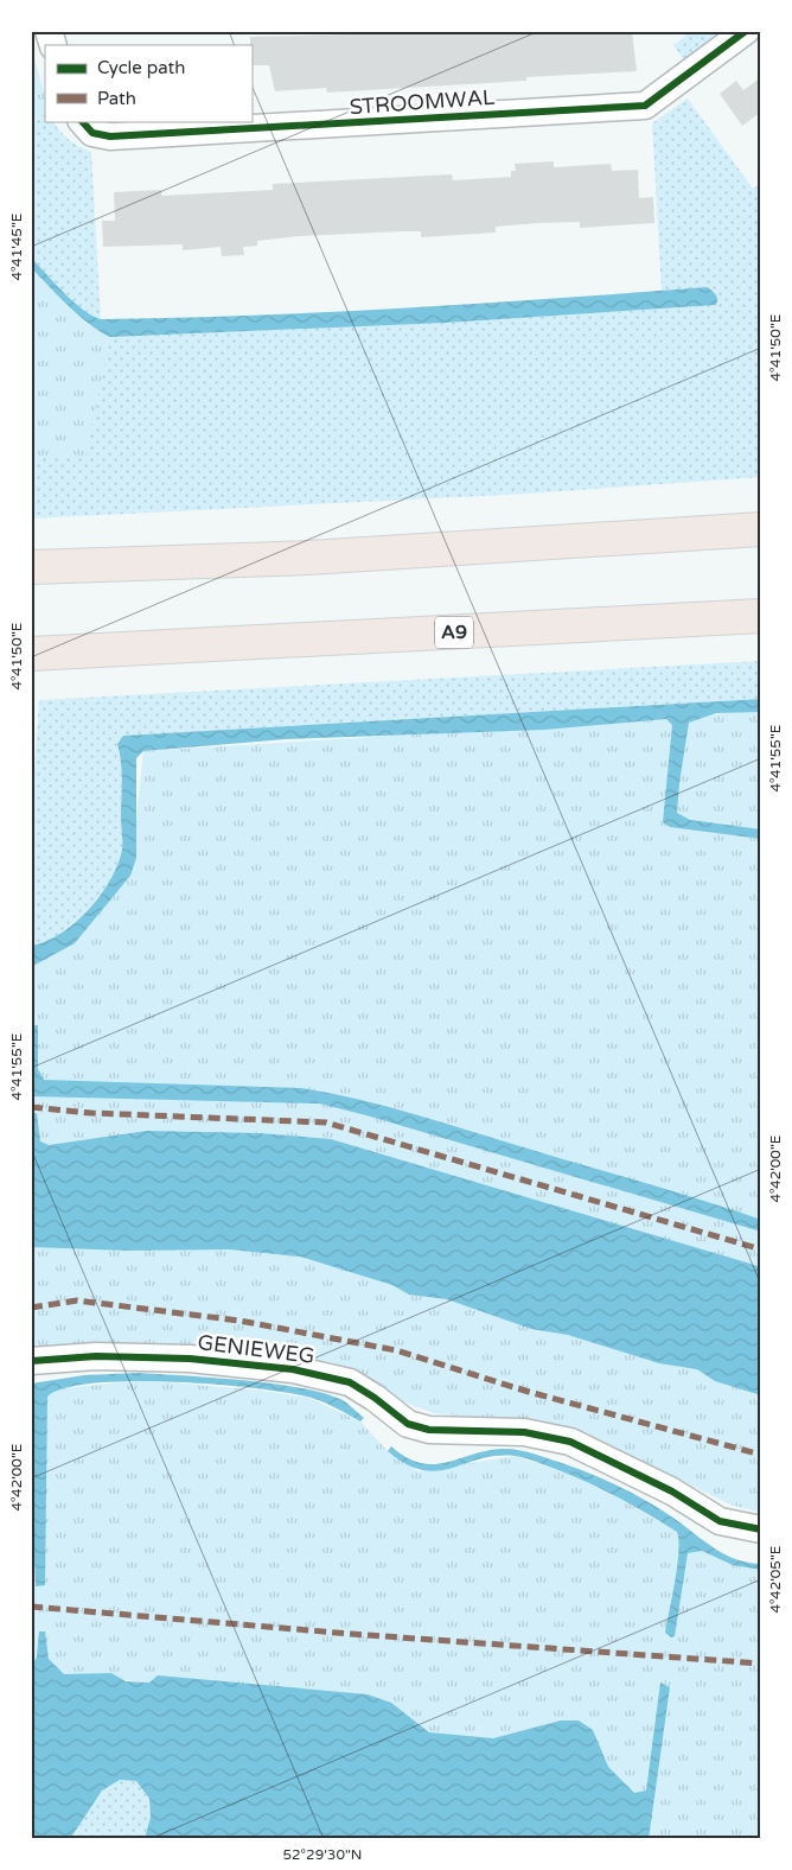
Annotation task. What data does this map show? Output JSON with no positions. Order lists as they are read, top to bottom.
{
  "streets": {
    "highway": ["A9"],
    "street": ["STROOMWAL", "GENIEWEG"]
  },
  "legend": ["Cycle path", "Path"],
  "coordinates": [
    "4°41'45\"E",
    "4°41'50\"E",
    "4°41'55\"E",
    "4°42'00\"E",
    "4°42'05\"E",
    "52°29'30\"N"
  ]
}
